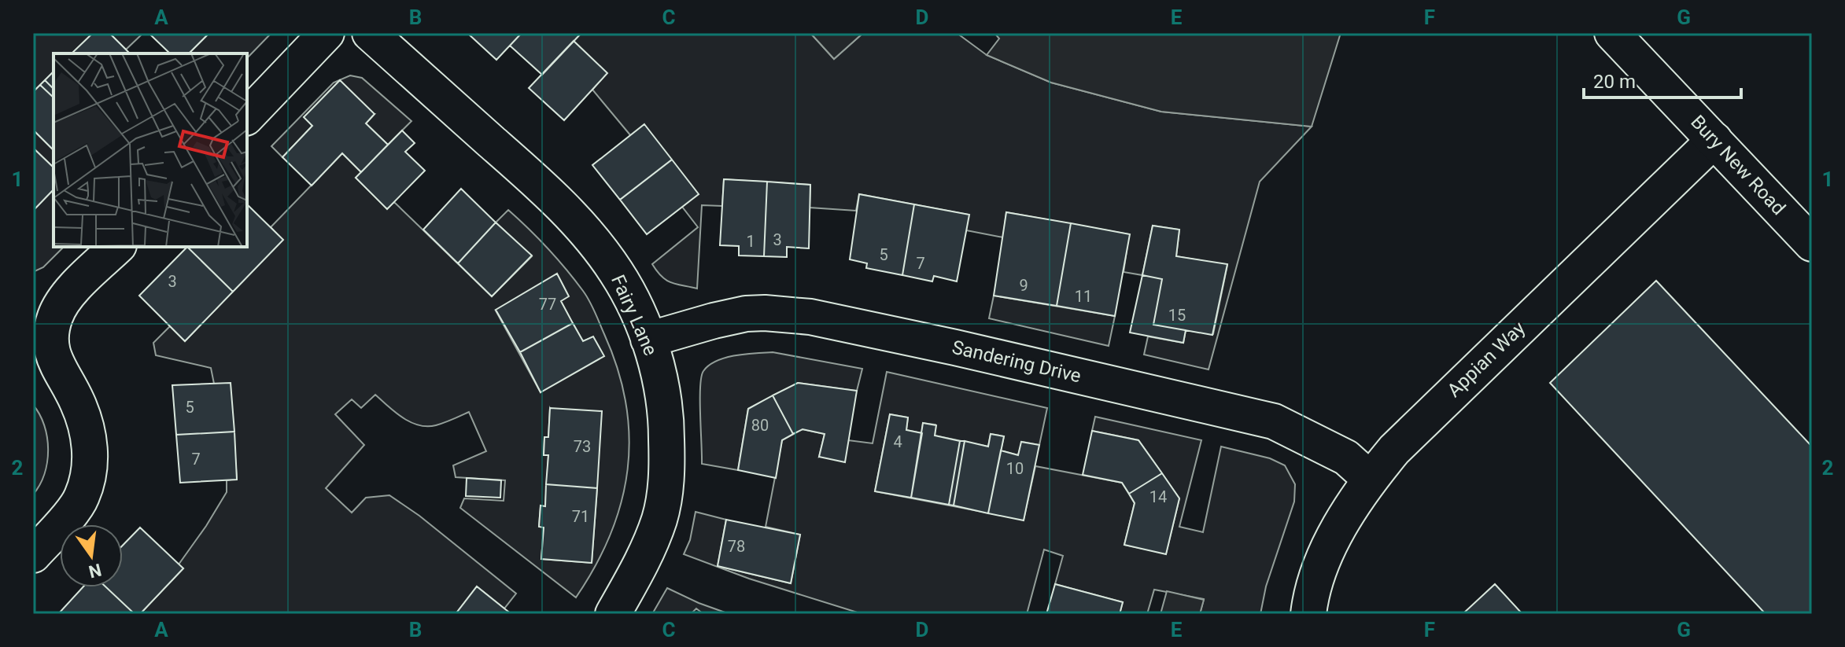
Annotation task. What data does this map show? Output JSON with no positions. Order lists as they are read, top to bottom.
{
  "streets": {
    "main road": [
      "Bury New Road",
      "Fairy Lane",
      "Appian Way",
      "Sandering Drive"
    ]
  },
  "crossings": [
    ["Bury New Road", "Appian Way"],
    ["Fairy Lane", "Sandering Drive"],
    ["Appian Way", "Sandering Drive"]
  ],
  "house_numbers": [
    "3",
    "1",
    "5",
    "7",
    "3",
    "9",
    "11",
    "77",
    "15",
    "5",
    "80",
    "4",
    "73",
    "7",
    "10",
    "14",
    "71",
    "78"
  ],
  "scale_bar": "20 m",
  "north": "bottom",
  "grid": {
    "columns": [
      "A",
      "B",
      "C",
      "D",
      "E",
      "F",
      "G"
    ],
    "rows": ["1", "2"]
  }
}
